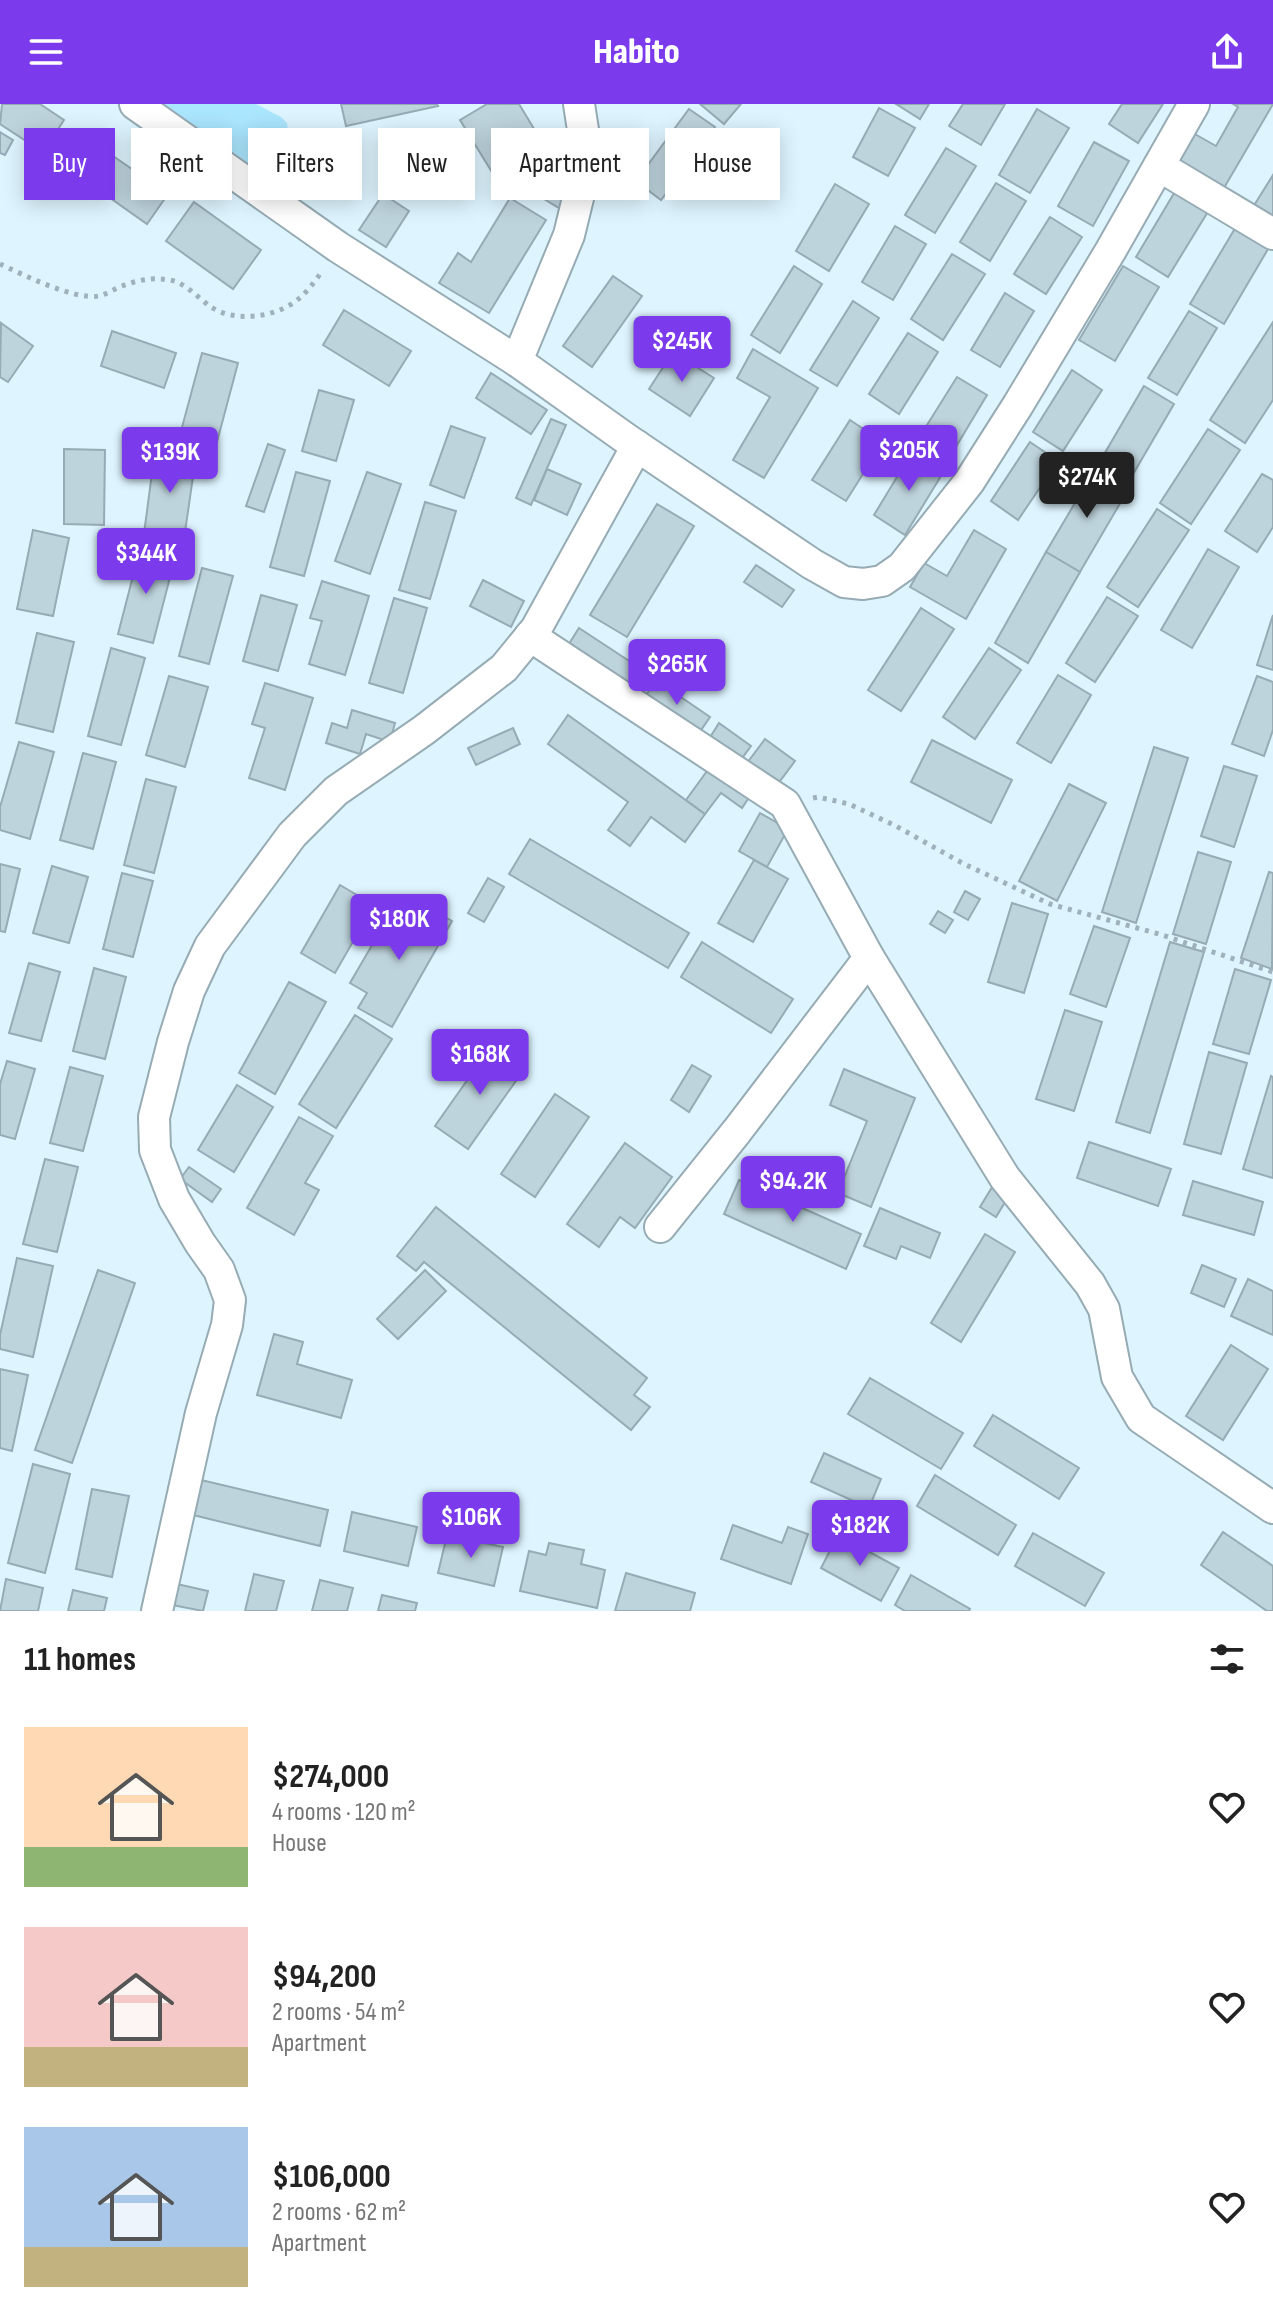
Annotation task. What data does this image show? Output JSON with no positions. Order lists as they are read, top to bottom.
{
  "page": {
    "header": "Habito",
    "chip": [
      "Buy",
      "Rent",
      "Filters",
      "New",
      "Apartment",
      "House"
    ],
    "price": [
      "$245K",
      "$205K",
      "$139K",
      "$274K",
      "$344K",
      "$265K",
      "$180K",
      "$168K",
      "$94.2K",
      "$106K",
      "$182K"
    ],
    "heading": "11 homes",
    "list": [
      {
        "name": "$274,000",
        "note": "4 rooms · 120 m² · House"
      },
      {
        "name": "$94,200",
        "note": "2 rooms · 54 m² · Apartment"
      },
      {
        "name": "$106,000",
        "note": "2 rooms · 62 m² · Apartment"
      }
    ]
  }
}
